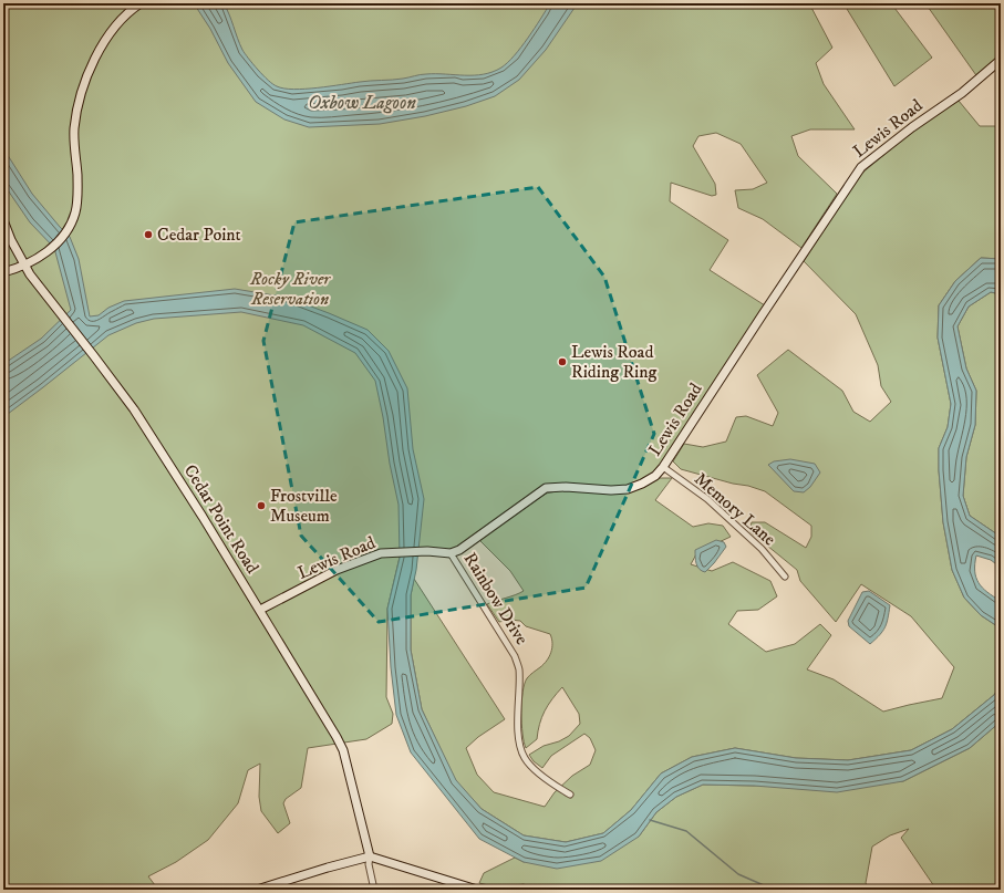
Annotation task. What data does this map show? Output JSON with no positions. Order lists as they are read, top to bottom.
{
  "streets": {
    "street": [
      "Lewis Road",
      "Memory Lane",
      "Cedar Point Road",
      "Rainbow Drive"
    ]
  },
  "crossings": [
    ["Lewis Road", "Memory Lane"],
    ["Lewis Road", "Cedar Point Road"],
    ["Lewis Road", "Rainbow Drive"]
  ],
  "water": ["Oxbow Lagoon"],
  "parks": ["Rocky River Reservation"],
  "places": ["Cedar Point", "Lewis Road Riding Ring", "Frostville Museum"]
}
